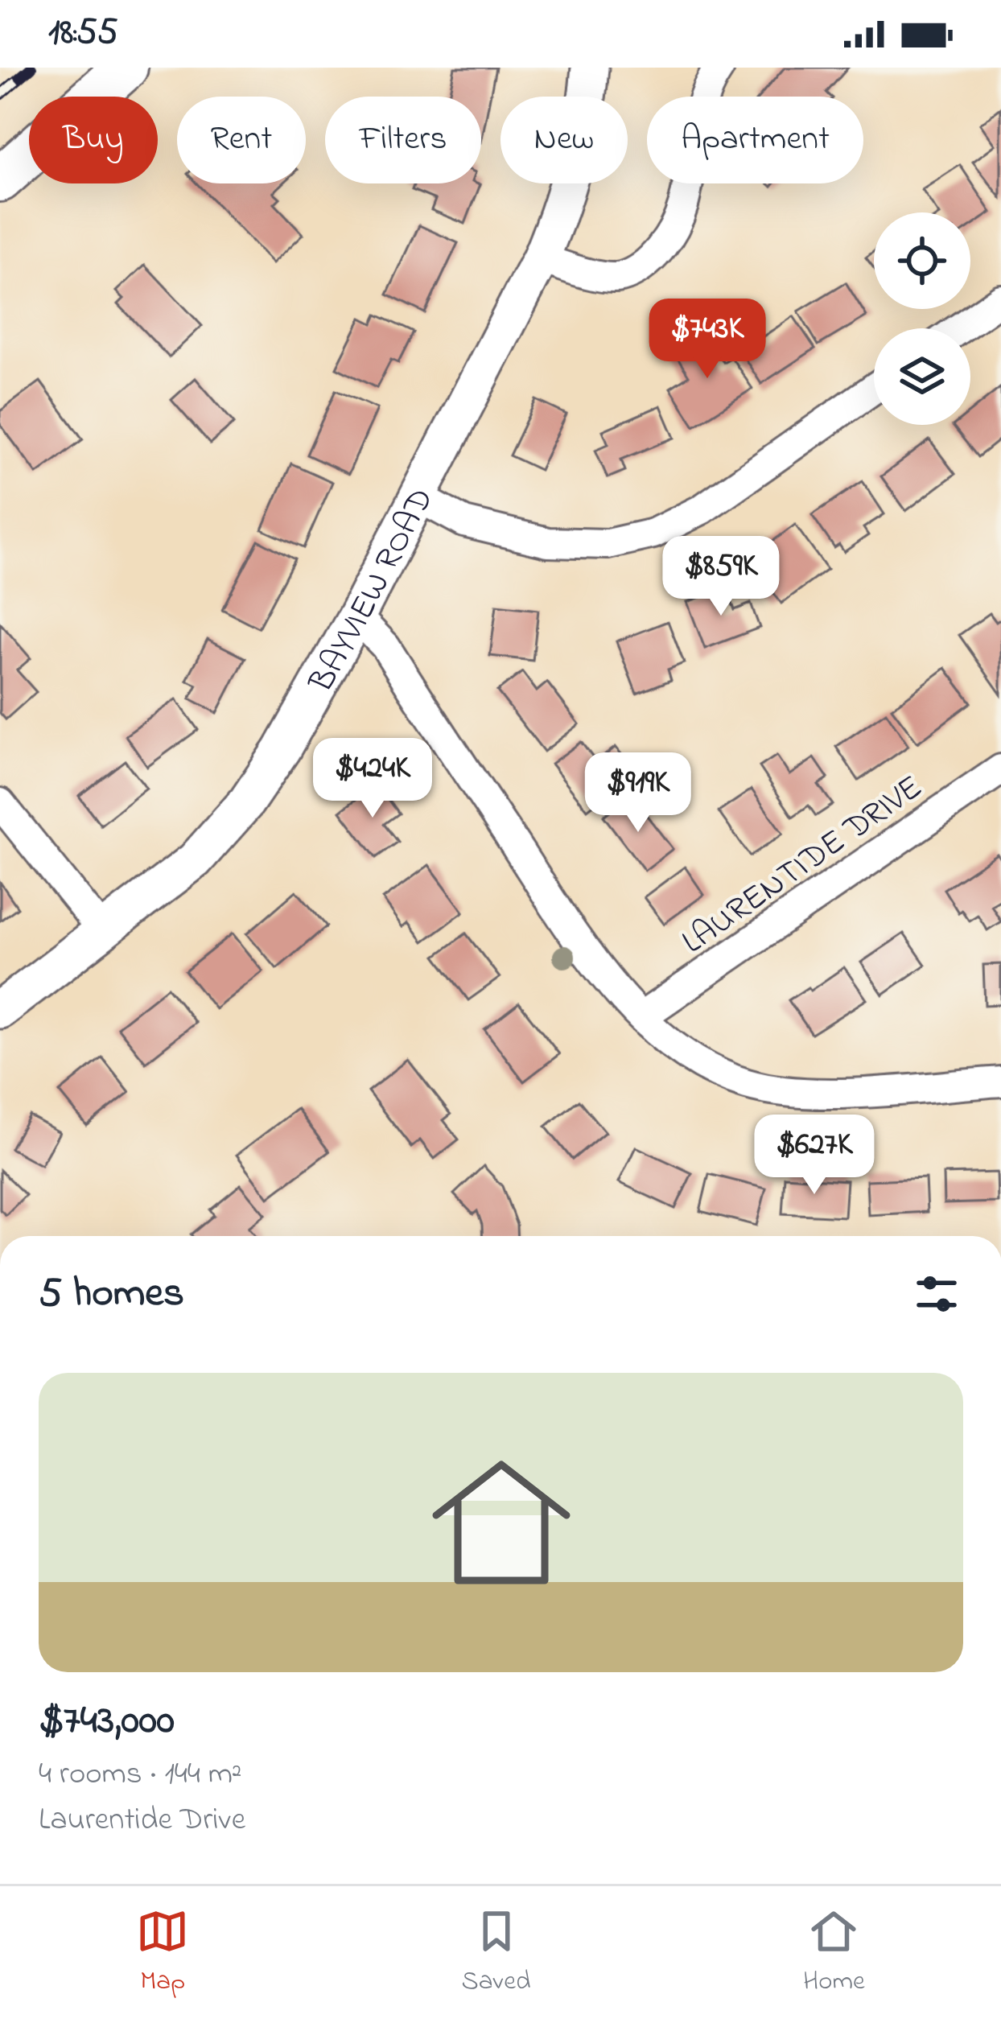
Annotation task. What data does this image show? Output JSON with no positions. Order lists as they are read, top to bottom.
{
  "streets": {
    "street": ["BAYVIEW ROAD", "LAURENTIDE DRIVE"]
  },
  "page": {
    "status": "18:55",
    "chip": [
      "Buy",
      "Rent",
      "Filters",
      "New",
      "Apartment"
    ],
    "price": [
      "$743K",
      "$859K",
      "$424K",
      "$919K",
      "$627K"
    ],
    "heading": "5 homes",
    "list": [
      {
        "name": "$743,000",
        "note": "4 rooms · 144 m² · Laurentide Drive"
      }
    ],
    "tabs": ["Map", "Saved", "Home"]
  }
}
